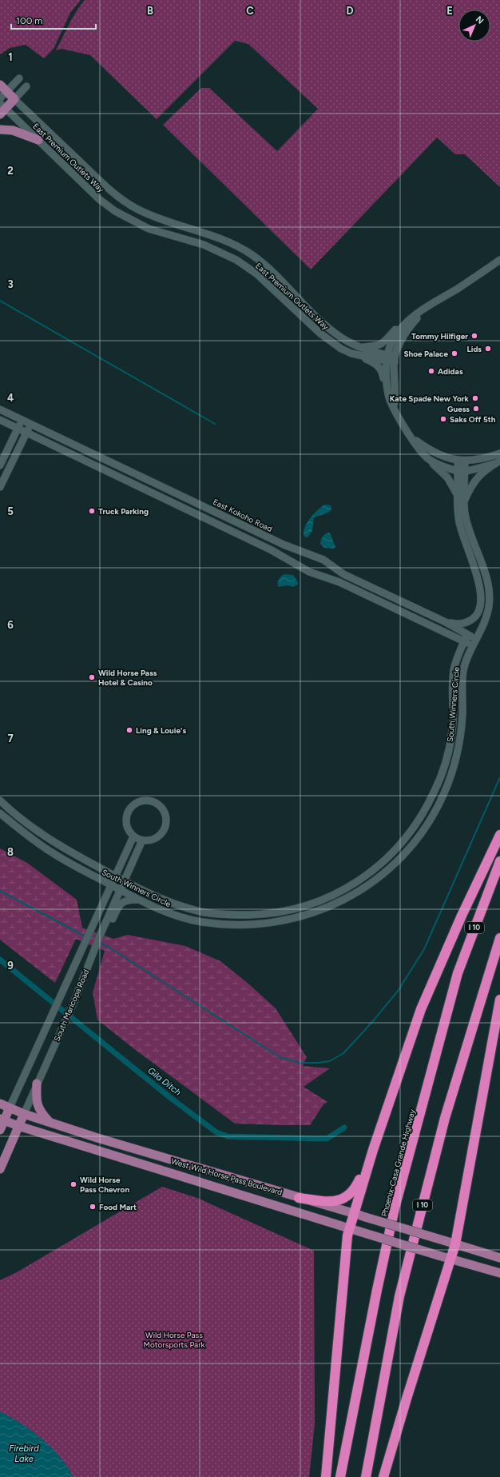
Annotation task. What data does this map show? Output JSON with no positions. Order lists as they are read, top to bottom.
{
  "streets": {
    "highway": ["I 10", "Phoenix-Casa Grande Highway"],
    "main road": ["South Maricopa Road", "West Wild Horse Pass Boulevard"],
    "street": ["East Premium Outlets Way", "East Kokoho Road", "South Winners Circle"]
  },
  "crossings": [
    ["East Kokoho Road", "South Winners Circle"],
    ["South Winners Circle", "South Maricopa Road"],
    ["South Maricopa Road", "West Wild Horse Pass Boulevard"]
  ],
  "water": ["Gila Ditch", "Firebird Lake"],
  "parks": ["Wild Horse Pass Motorsports Park"],
  "places": [
    "Tommy Hilfiger",
    "Lids",
    "Shoe Palace",
    "Adidas",
    "Kate Spade New York",
    "Guess",
    "Saks Off 5th",
    "Truck Parking",
    "Wild Horse Pass Hotel & Casino",
    "Ling & Louie's",
    "Wild Horse Pass Chevron",
    "Food Mart"
  ],
  "scale_bar": "100 m",
  "north": "top right",
  "grid": {
    "columns": [
      "B",
      "C",
      "D",
      "E"
    ],
    "rows": [
      "1",
      "2",
      "3",
      "4",
      "5",
      "6",
      "7",
      "8",
      "9"
    ]
  }
}
